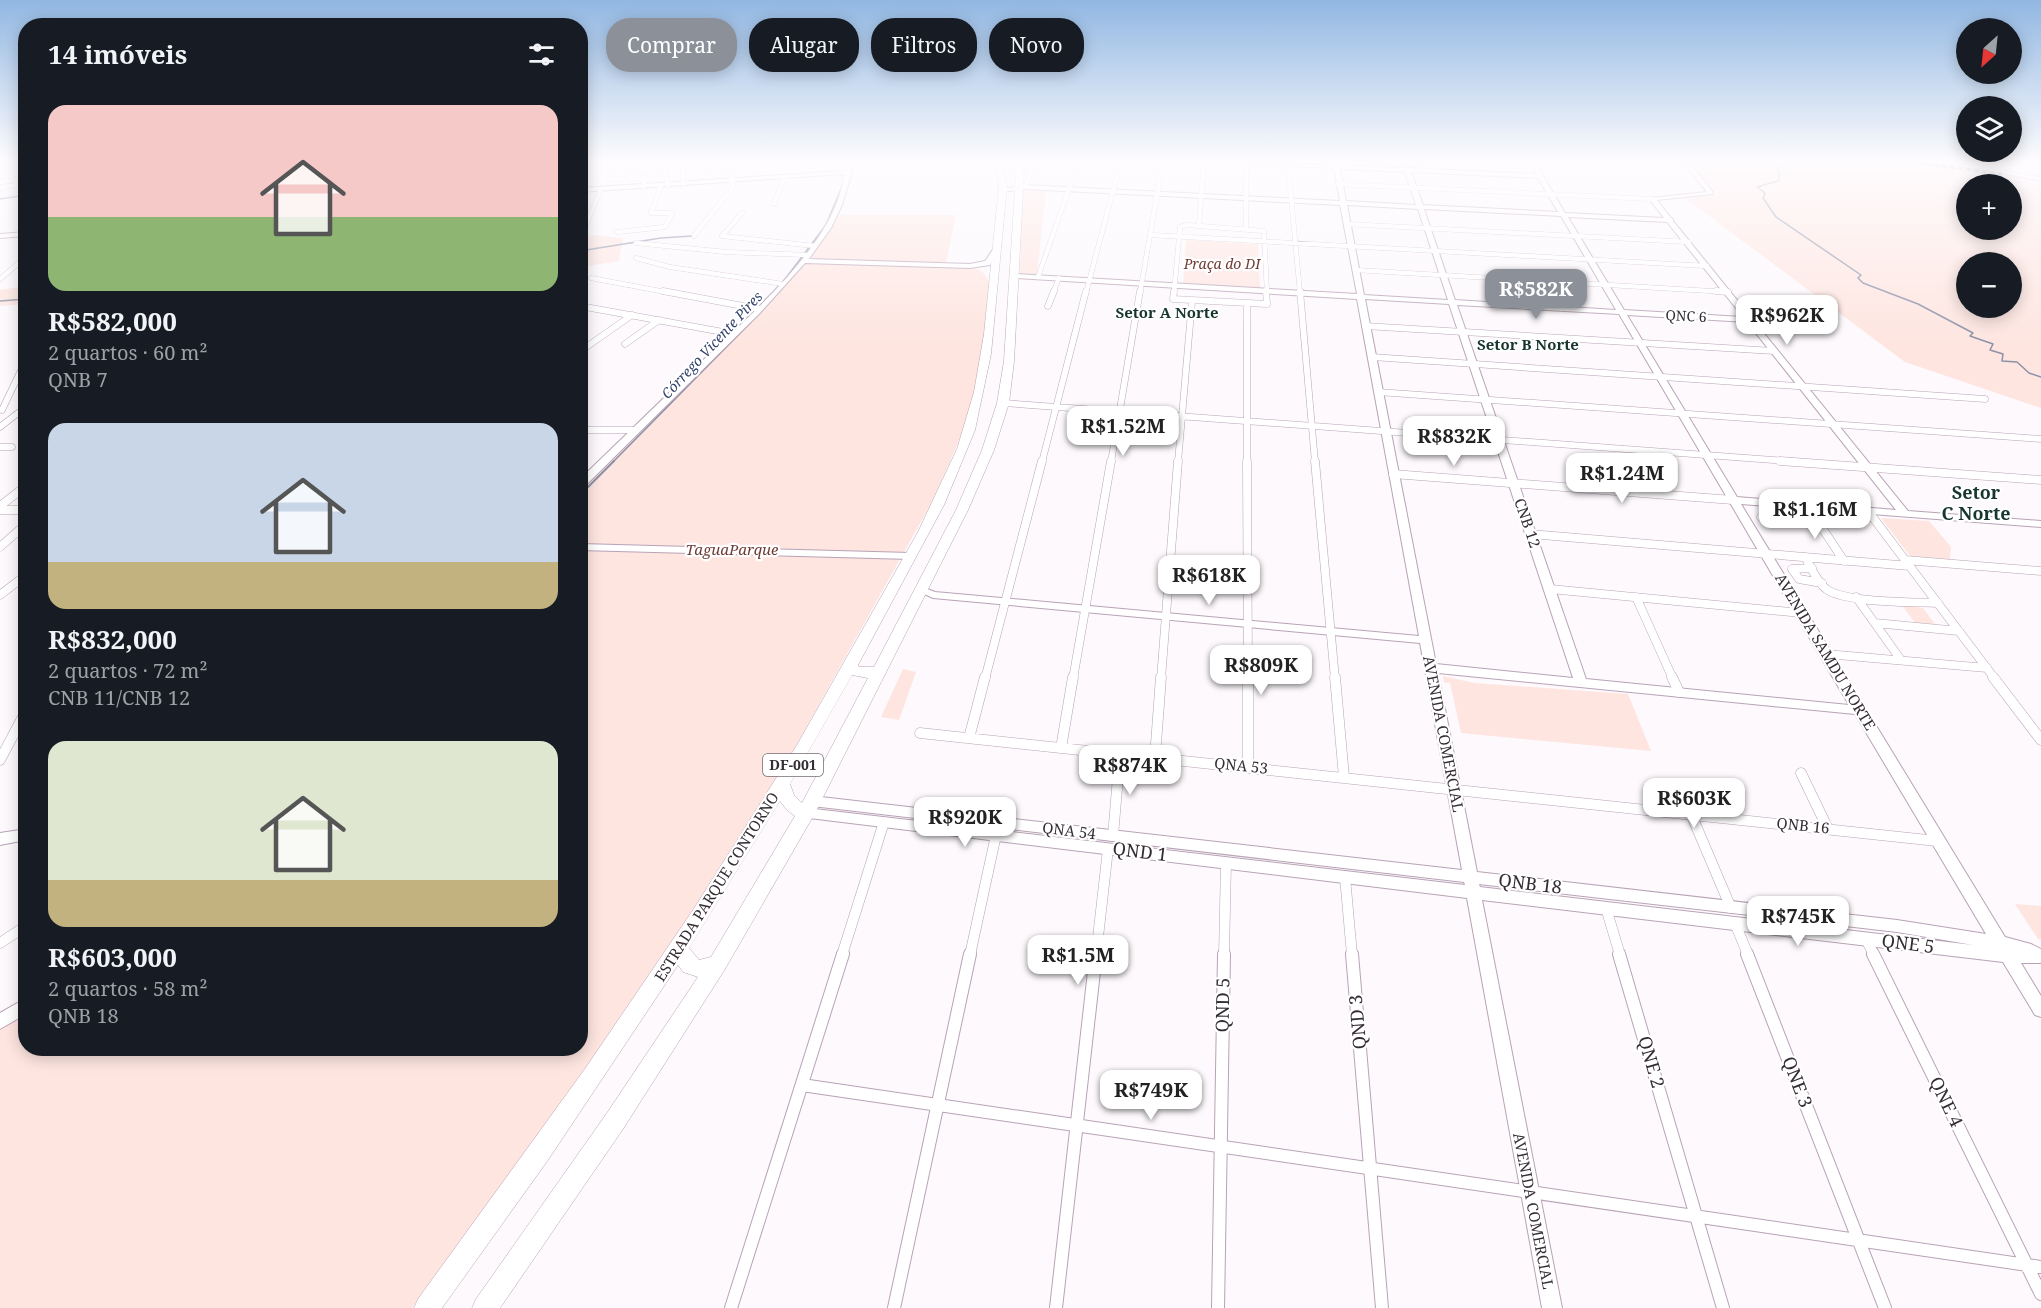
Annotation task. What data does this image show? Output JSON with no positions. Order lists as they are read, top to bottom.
{
  "streets": {
    "highway": ["DF-001", "ESTRADA PARQUE CONTORNO"],
    "street": [
      "QNC 6",
      "CNB 12",
      "AVENIDA SAMDU NORTE",
      "AVENIDA COMERCIAL",
      "QNA 53",
      "QNB 16",
      "QNA 54",
      "QND 1",
      "QNB 18",
      "QNE 5",
      "QND 5",
      "QND 3",
      "QNE 2",
      "QNE 3",
      "QNE 4"
    ]
  },
  "crossings": [
    ["QNC 6", "CNB 12"],
    ["QNC 6", "AVENIDA SAMDU NORTE"],
    ["QNC 6", "AVENIDA COMERCIAL"],
    ["QNC 6", "ESTRADA PARQUE CONTORNO"],
    ["AVENIDA SAMDU NORTE", "QNB 16"],
    ["AVENIDA SAMDU NORTE", "QNE 5"],
    ["AVENIDA COMERCIAL", "QNA 53"],
    ["AVENIDA COMERCIAL", "QNB 16"],
    ["AVENIDA COMERCIAL", "QND 1"],
    ["AVENIDA COMERCIAL", "QNB 18"],
    ["QNA 53", "QNB 16"],
    ["QNA 54", "QND 1"],
    ["QND 1", "QNB 18"],
    ["QND 1", "ESTRADA PARQUE CONTORNO"],
    ["QND 1", "QND 5"],
    ["QND 1", "QND 3"],
    ["QNB 18", "QNE 5"],
    ["QNB 18", "QNE 3"],
    ["QNE 5", "QNE 3"],
    ["QNE 5", "QNE 4"]
  ],
  "districts": ["Setor A Norte", "Setor B Norte", "Setor C Norte"],
  "water": ["Córrego Vicente Pires"],
  "parks": ["Praça do DI", "TaguaParque"],
  "north": "bottom left",
  "page": {
    "map_buttons": ["+", "−"],
    "chip": [
      "Comprar",
      "Alugar",
      "Filtros",
      "Novo"
    ],
    "heading": "14 imóveis",
    "list": [
      {
        "name": "R$582,000",
        "note": "2 quartos · 60 m² · QNB 7"
      },
      {
        "name": "R$832,000",
        "note": "2 quartos · 72 m² · CNB 11/CNB 12"
      },
      {
        "name": "R$603,000",
        "note": "2 quartos · 58 m² · QNB 18"
      }
    ],
    "price": [
      "R$582K",
      "R$962K",
      "R$1.52M",
      "R$832K",
      "R$1.24M",
      "R$1.16M",
      "R$618K",
      "R$809K",
      "R$874K",
      "R$603K",
      "R$920K",
      "R$745K",
      "R$1.5M",
      "R$749K"
    ]
  }
}
